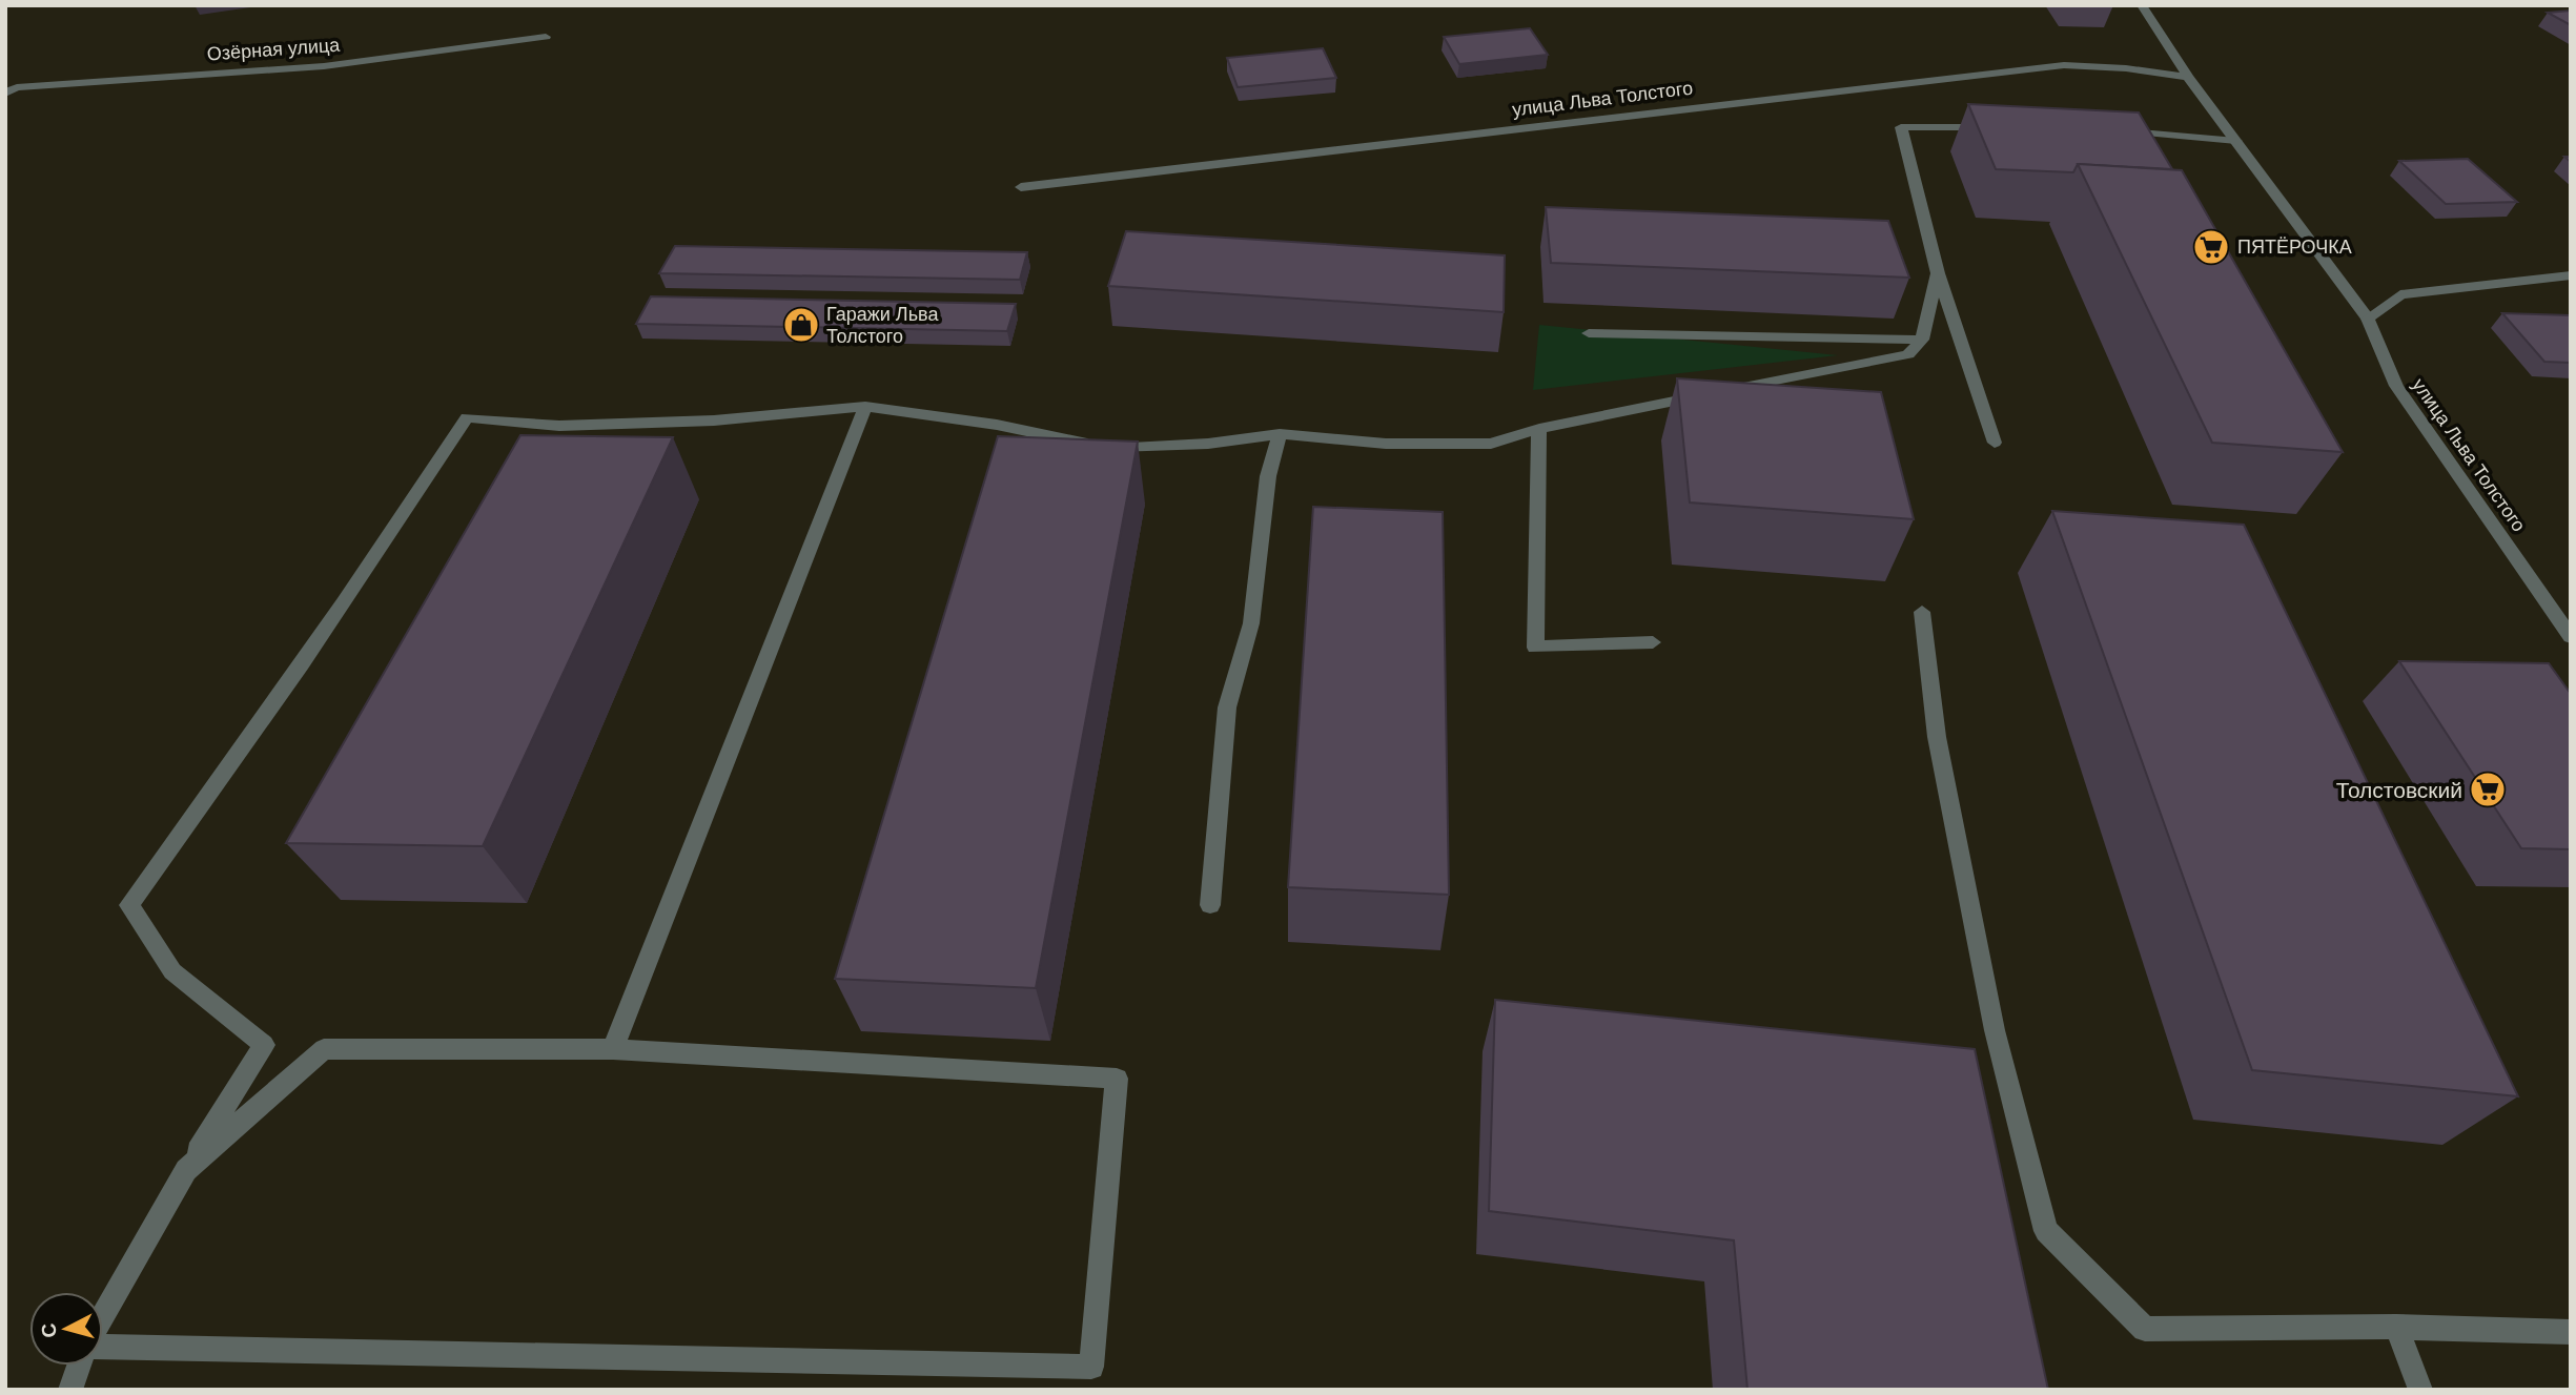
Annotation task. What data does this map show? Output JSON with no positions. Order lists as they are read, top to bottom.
{
  "streets": {
    "street": ["Озёрная улица", "улица Льва Толстого"]
  },
  "places": {
    "supermarket": ["ПЯТЁРОЧКА", "Толстовский"],
    "shop": ["Гаражи Льва Толстого"]
  },
  "north": "left"
}
